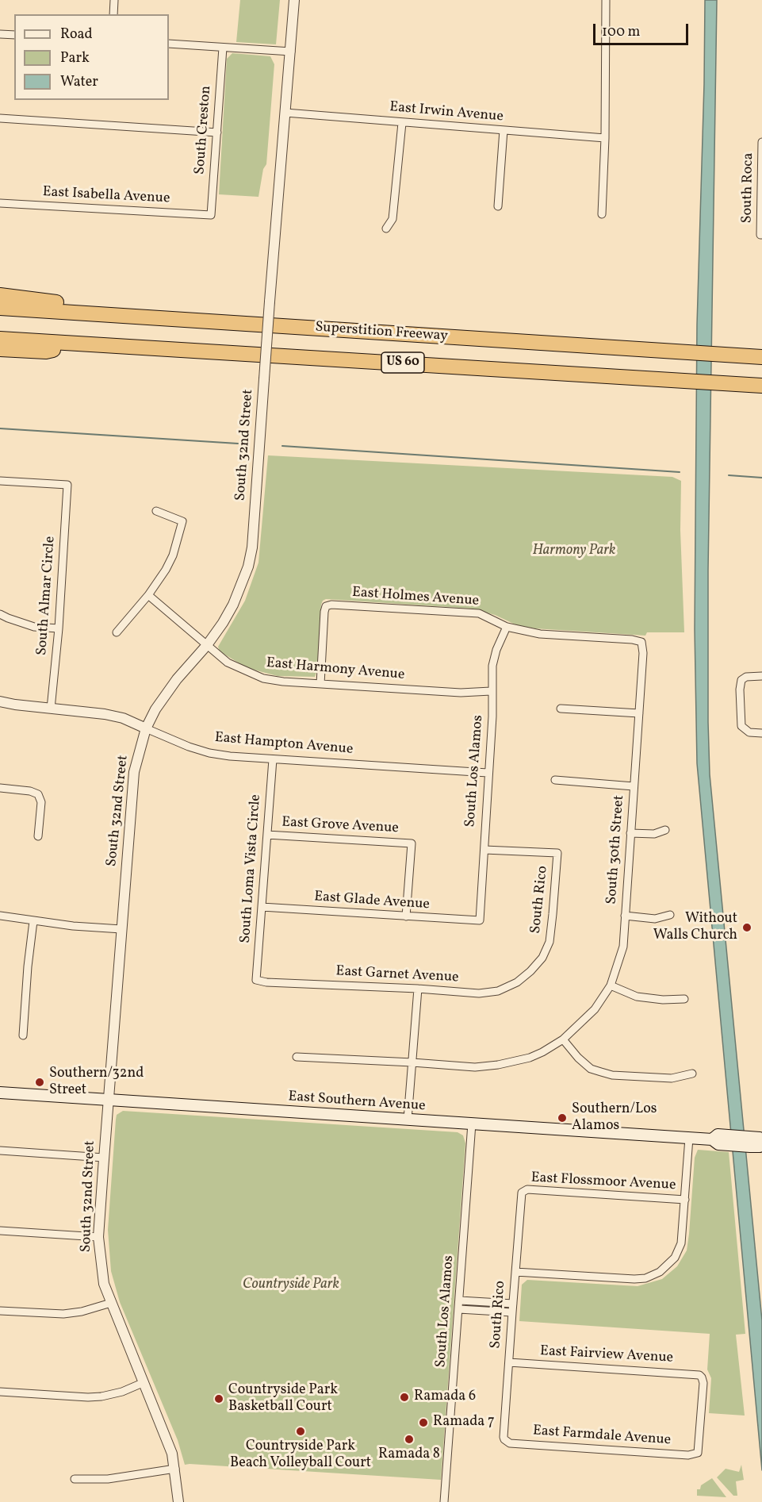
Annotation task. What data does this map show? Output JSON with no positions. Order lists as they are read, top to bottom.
{
  "streets": {
    "highway": ["Superstition Freeway", "US 60"],
    "main road": ["East Southern Avenue"],
    "street": [
      "East Irwin Avenue",
      "South Creston",
      "South Roca",
      "East Isabella Avenue",
      "South 32nd Street",
      "South Almar Circle",
      "East Holmes Avenue",
      "East Harmony Avenue",
      "East Hampton Avenue",
      "South Los Alamos",
      "East Grove Avenue",
      "South 30th Street",
      "South Loma Vista Circle",
      "South Rico",
      "East Glade Avenue",
      "East Garnet Avenue",
      "East Flossmoor Avenue",
      "East Fairview Avenue",
      "East Farmdale Avenue"
    ]
  },
  "crossings": [
    ["East Irwin Avenue", "South 32nd Street"],
    ["South Creston", "East Isabella Avenue"],
    ["South 32nd Street", "East Harmony Avenue"],
    ["South 32nd Street", "East Hampton Avenue"],
    ["South 32nd Street", "East Southern Avenue"],
    ["South Almar Circle", "East Hampton Avenue"],
    ["East Holmes Avenue", "East Harmony Avenue"],
    ["East Holmes Avenue", "South Los Alamos"],
    ["East Holmes Avenue", "South 30th Street"],
    ["East Harmony Avenue", "South Los Alamos"],
    ["East Hampton Avenue", "South Los Alamos"],
    ["East Hampton Avenue", "South Loma Vista Circle"],
    ["South Los Alamos", "South Rico"],
    ["South Los Alamos", "East Glade Avenue"],
    ["South Los Alamos", "East Southern Avenue"],
    ["East Grove Avenue", "South Loma Vista Circle"],
    ["East Grove Avenue", "East Glade Avenue"],
    ["South Loma Vista Circle", "East Glade Avenue"],
    ["South Loma Vista Circle", "East Garnet Avenue"],
    ["South Rico", "East Garnet Avenue"],
    ["South Rico", "East Flossmoor Avenue"],
    ["South Rico", "East Fairview Avenue"],
    ["South Rico", "East Farmdale Avenue"],
    ["East Fairview Avenue", "East Farmdale Avenue"]
  ],
  "parks": ["Harmony Park", "Countryside Park"],
  "places": [
    "Without Walls Church",
    "Southern/32nd Street",
    "Southern/Los Alamos",
    "Ramada 6",
    "Countryside Park Basketball Court",
    "Ramada 7",
    "Countryside Park Beach Volleyball Court",
    "Ramada 8"
  ],
  "legend": ["Road", "Park", "Water"],
  "scale_bar": "100 m"
}
